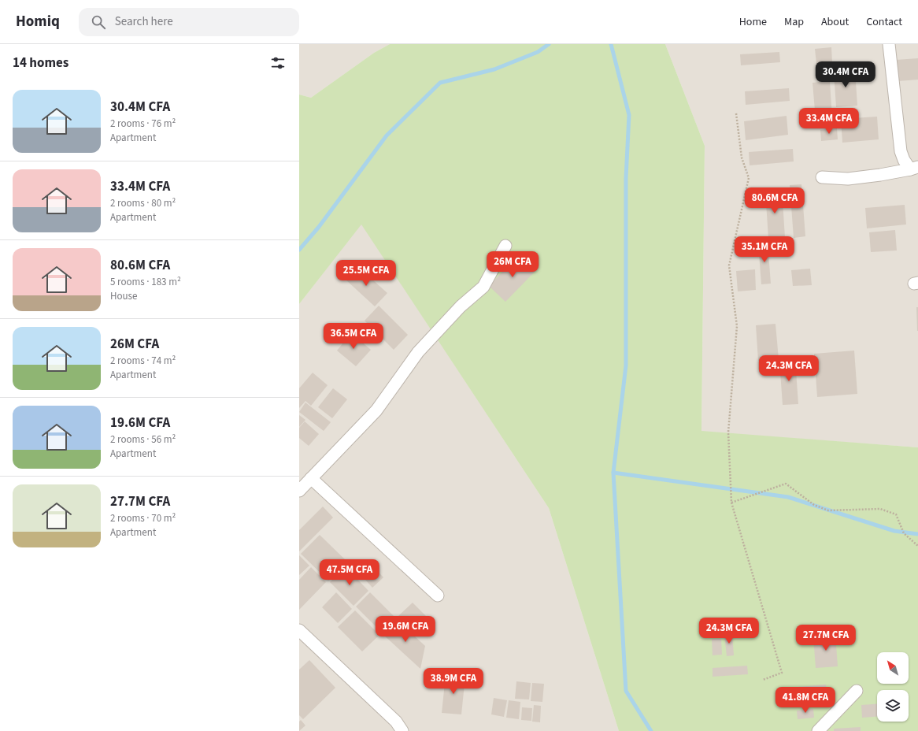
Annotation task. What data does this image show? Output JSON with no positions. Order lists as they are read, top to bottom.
{
  "north": "top left",
  "page": {
    "header": "Homiq",
    "search": "Search here",
    "nav": [
      "Home",
      "Map",
      "About",
      "Contact"
    ],
    "heading": "14 homes",
    "price": [
      "30.4M CFA",
      "33.4M CFA",
      "80.6M CFA",
      "35.1M CFA",
      "26M CFA",
      "25.5M CFA",
      "36.5M CFA",
      "24.3M CFA",
      "47.5M CFA",
      "19.6M CFA",
      "24.3M CFA",
      "27.7M CFA",
      "38.9M CFA",
      "41.8M CFA"
    ],
    "list": [
      {
        "name": "30.4M CFA",
        "note": "2 rooms · 76 m² · Apartment"
      },
      {
        "name": "33.4M CFA",
        "note": "2 rooms · 80 m² · Apartment"
      },
      {
        "name": "80.6M CFA",
        "note": "5 rooms · 183 m² · House"
      },
      {
        "name": "26M CFA",
        "note": "2 rooms · 74 m² · Apartment"
      },
      {
        "name": "19.6M CFA",
        "note": "2 rooms · 56 m² · Apartment"
      },
      {
        "name": "27.7M CFA",
        "note": "2 rooms · 70 m² · Apartment"
      }
    ]
  }
}
